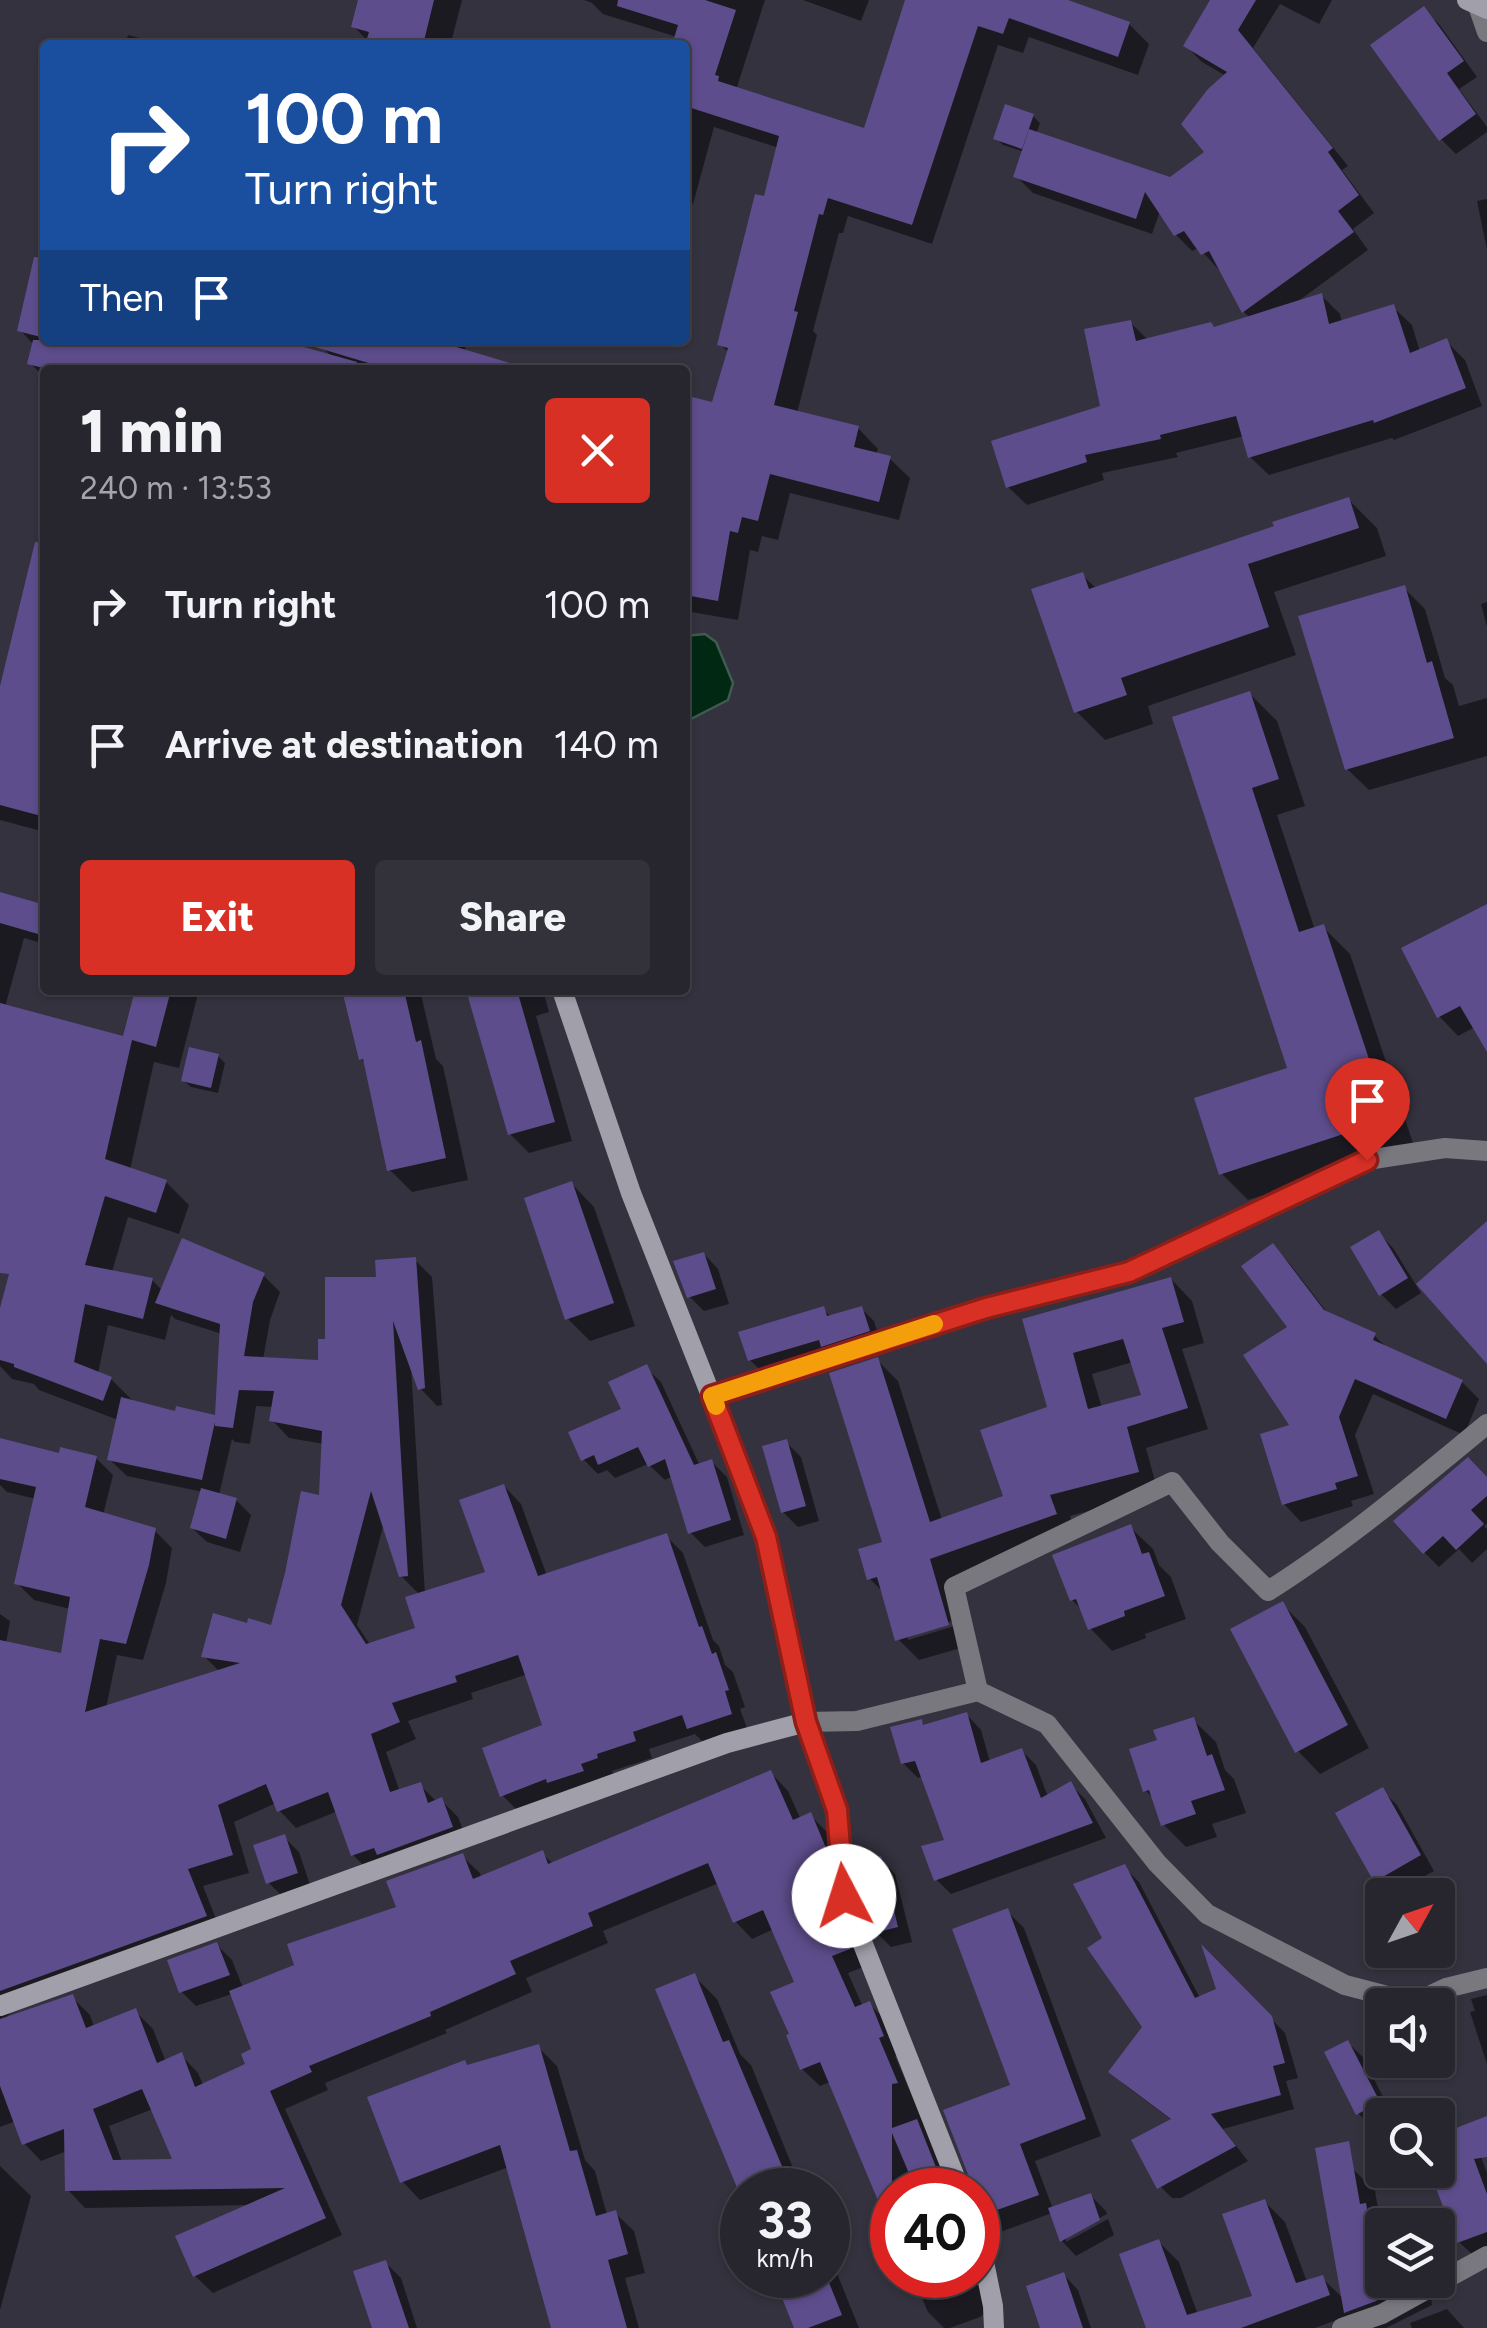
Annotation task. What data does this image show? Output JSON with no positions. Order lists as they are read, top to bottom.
{
  "north": "top right",
  "page": {
    "turn": ["100 m", "Turn right"],
    "then": "Then",
    "heading": ["1 min", "240 m · 13:53"],
    "list": [
      {
        "name": "Turn right",
        "value": "100 m"
      },
      {
        "name": "Arrive at destination",
        "value": "140 m"
      }
    ],
    "buttons": ["Exit", "Share"],
    "speed": "33 km/h",
    "limit": "40"
  }
}
